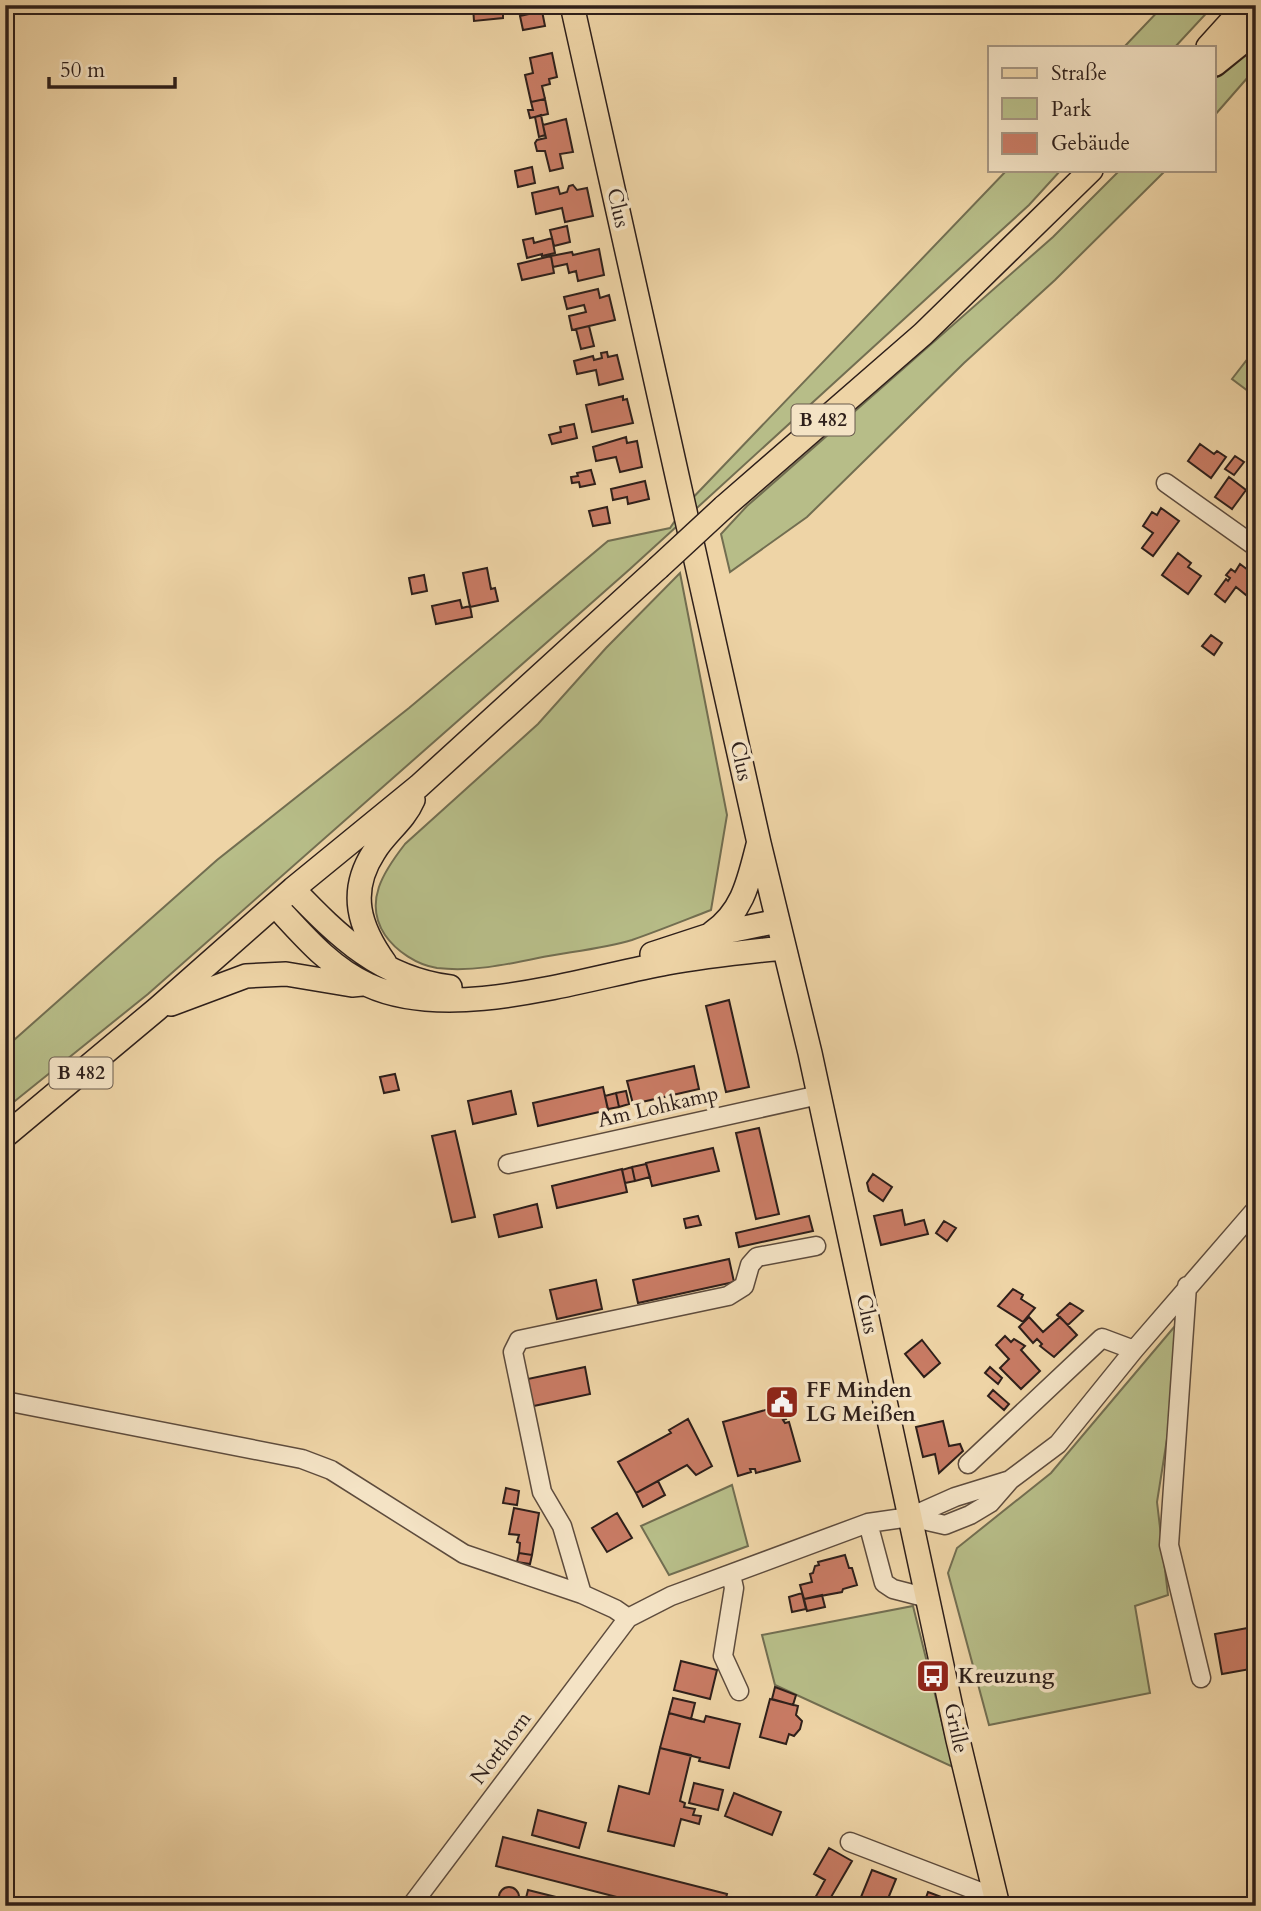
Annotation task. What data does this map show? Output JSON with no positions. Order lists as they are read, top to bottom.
{
  "streets": {
    "main road": ["Clus", "B 482", "Grille"],
    "street": ["Am Lohkamp", "Notthorn"]
  },
  "crossings": [
    ["Clus", "Am Lohkamp"],
    ["Clus", "Grille"],
    ["Clus", "Notthorn"],
    ["Grille", "Notthorn"]
  ],
  "places": {
    "public building": ["FF Minden LG Meißen"],
    "bus stop": ["Kreuzung"]
  },
  "legend": ["Straße", "Park", "Gebäude"],
  "scale_bar": "50 m"
}
